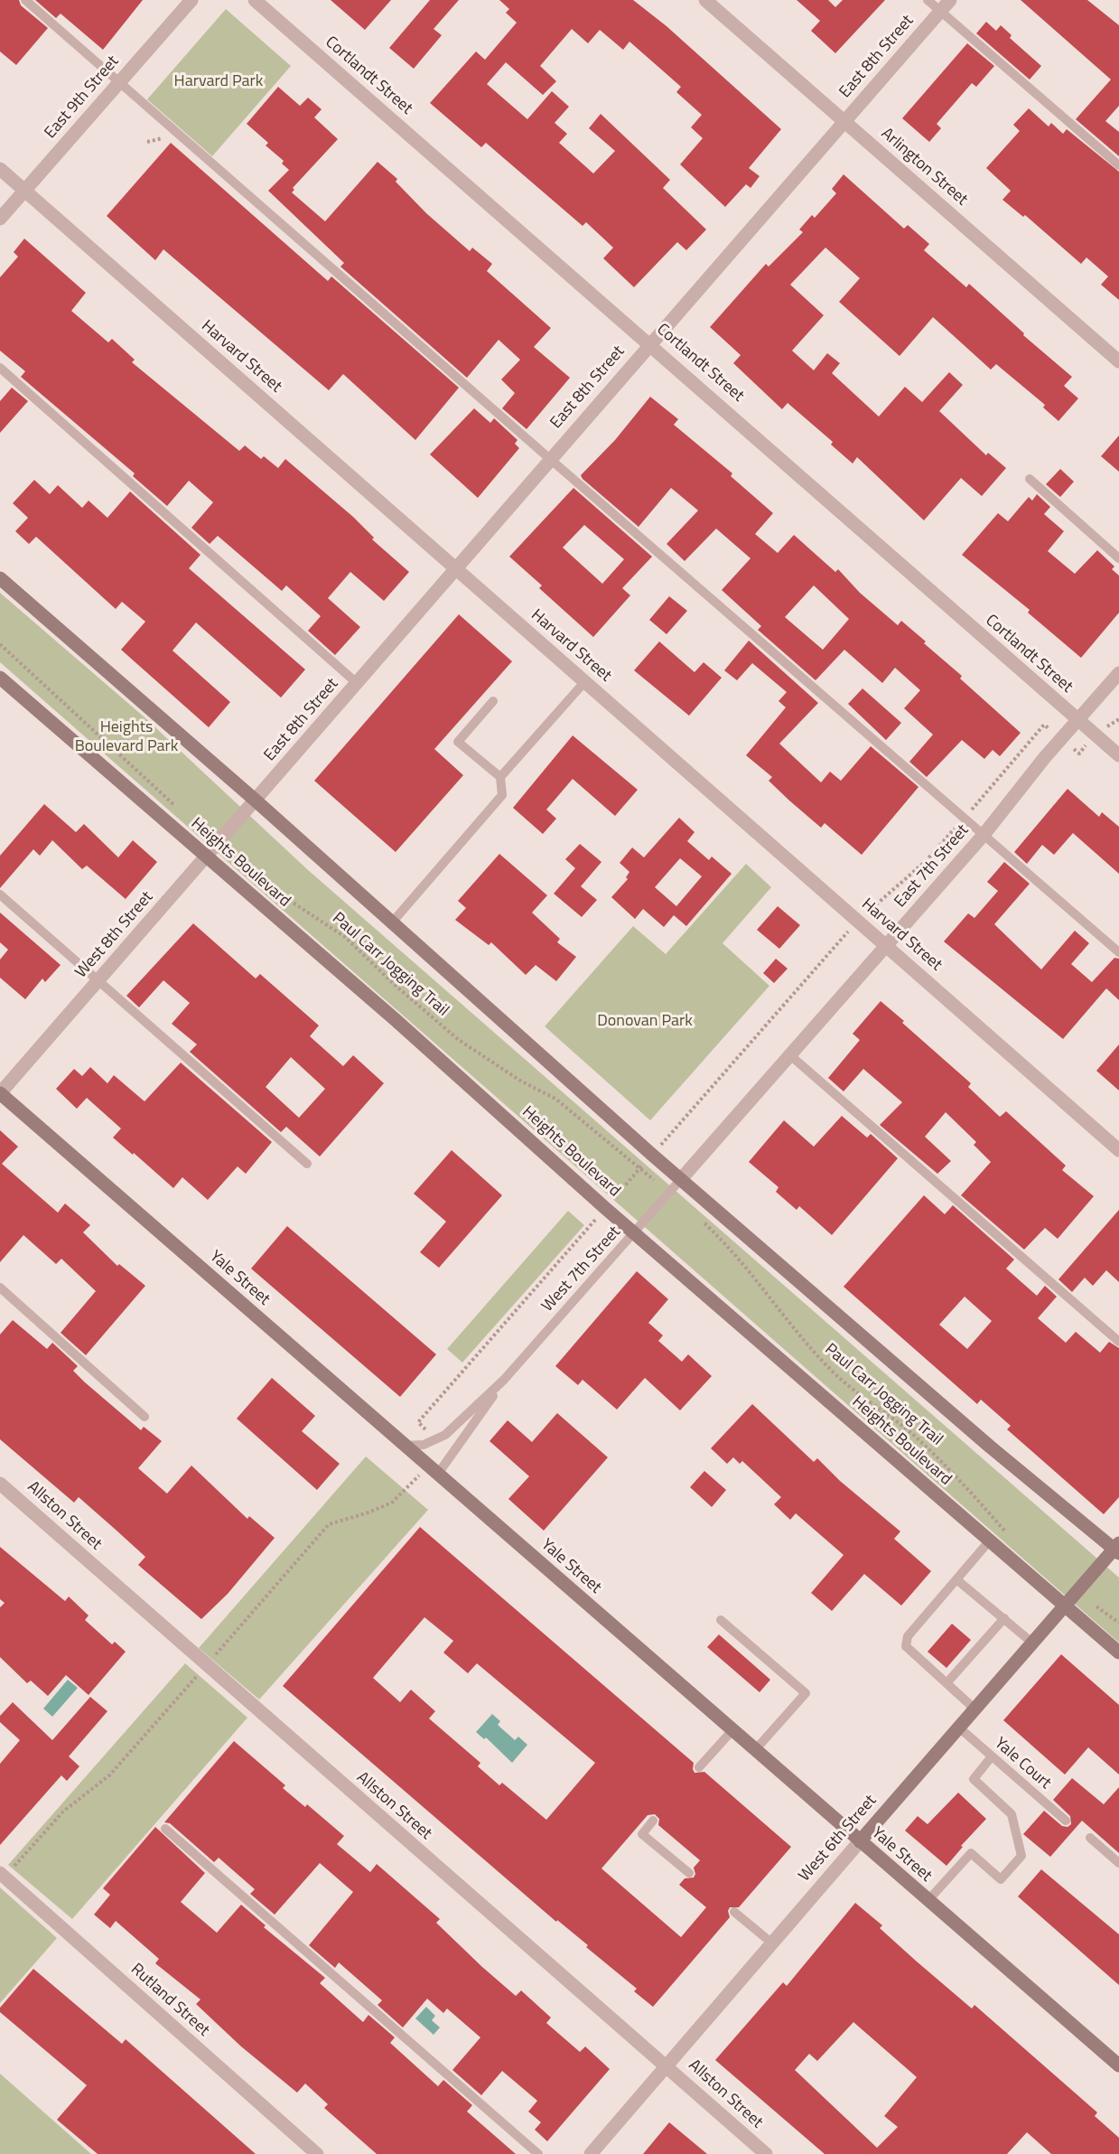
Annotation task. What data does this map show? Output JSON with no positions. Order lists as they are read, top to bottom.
{
  "streets": {
    "main road": ["Heights Boulevard", "Yale Street", "West 6th Street"],
    "street": [
      "East 8th Street",
      "Cortlandt Street",
      "East 9th Street",
      "Arlington Street",
      "Harvard Street",
      "East 7th Street",
      "West 8th Street",
      "Allston Street",
      "Rutland Street"
    ],
    "lane": ["West 7th Street", "Yale Court"],
    "path": ["Paul Carr Jogging Trail"]
  },
  "crossings": [
    ["East 8th Street", "Cortlandt Street"],
    ["East 8th Street", "Arlington Street"],
    ["East 8th Street", "Harvard Street"],
    ["East 8th Street", "West 8th Street"],
    ["Cortlandt Street", "East 7th Street"],
    ["East 9th Street", "Harvard Street"],
    ["Harvard Street", "East 7th Street"],
    ["Heights Boulevard", "West 8th Street"],
    ["Heights Boulevard", "West 7th Street"],
    ["Heights Boulevard", "West 6th Street"],
    ["East 7th Street", "West 7th Street"],
    ["West 8th Street", "Yale Street"],
    ["West 7th Street", "Yale Street"],
    ["Yale Street", "West 6th Street"],
    ["Allston Street", "West 6th Street"],
    ["Yale Court", "West 6th Street"]
  ],
  "parks": ["Harvard Park", "Heights Boulevard Park", "Donovan Park"]
}
